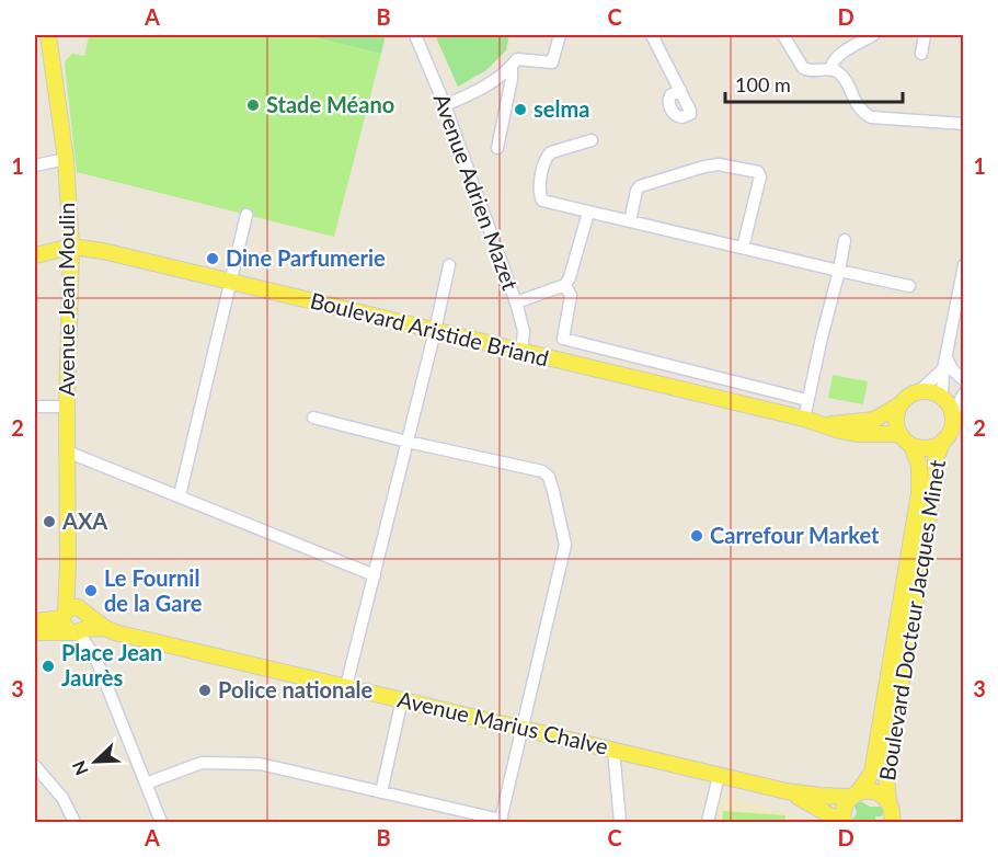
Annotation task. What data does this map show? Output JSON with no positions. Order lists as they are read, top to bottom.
{
  "streets": {
    "main road": [
      "Avenue Jean Moulin",
      "Boulevard Aristide Briand",
      "Boulevard Docteur Jacques Minet",
      "Avenue Marius Chalve"
    ],
    "street": ["Avenue Adrien Mazet"]
  },
  "crossings": [
    ["Avenue Adrien Mazet", "Boulevard Aristide Briand"],
    ["Avenue Jean Moulin", "Boulevard Aristide Briand"],
    ["Avenue Jean Moulin", "Avenue Marius Chalve"],
    ["Boulevard Aristide Briand", "Boulevard Docteur Jacques Minet"],
    ["Boulevard Docteur Jacques Minet", "Avenue Marius Chalve"]
  ],
  "places": [
    "Stade Méano",
    "selma",
    "Dine Parfumerie",
    "AXA",
    "Carrefour Market",
    "Le Fournil de la Gare",
    "Place Jean Jaurès",
    "Police nationale"
  ],
  "scale_bar": "100 m",
  "north": "bottom left",
  "grid": {
    "columns": [
      "A",
      "B",
      "C",
      "D"
    ],
    "rows": ["1", "2", "3"]
  }
}
